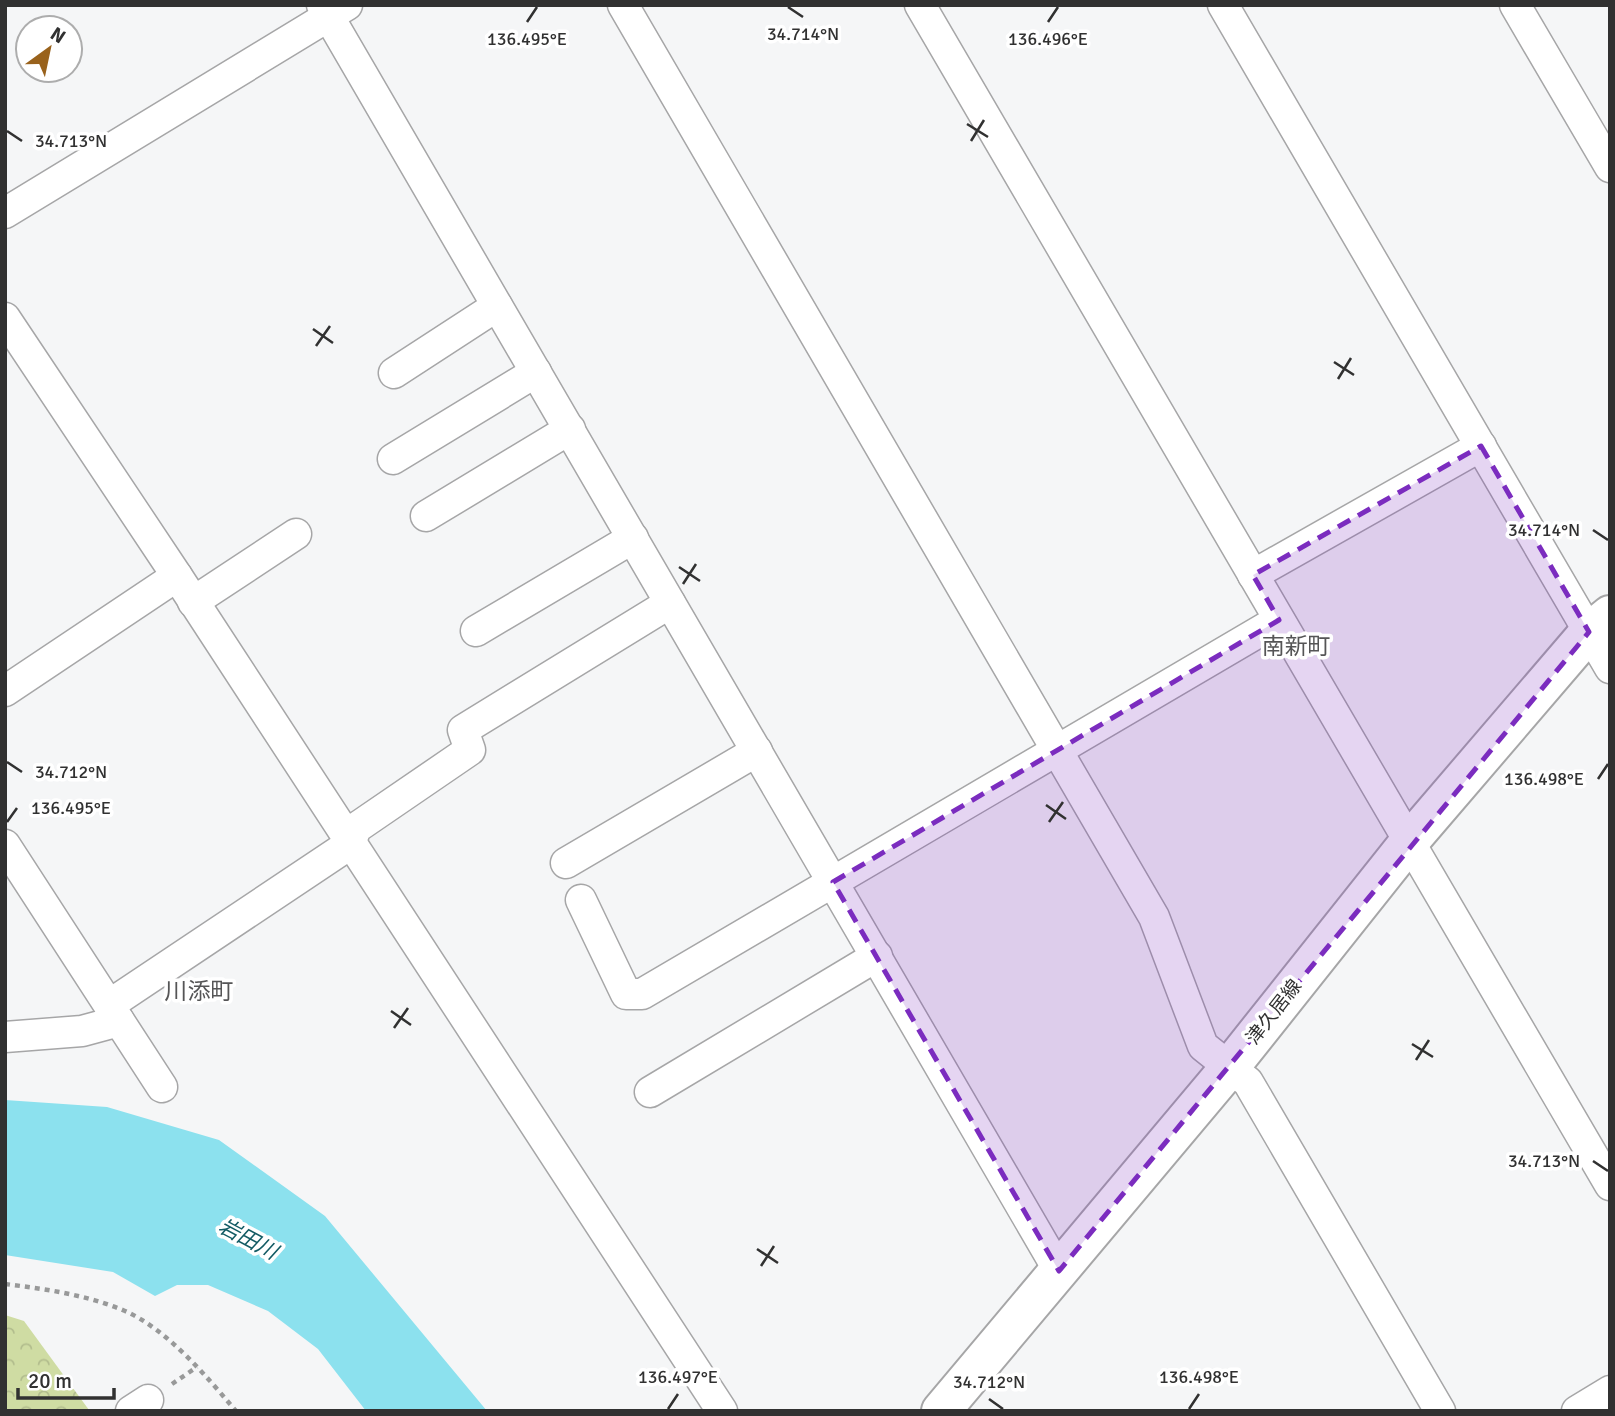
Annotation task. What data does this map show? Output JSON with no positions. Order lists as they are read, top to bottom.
{
  "streets": {
    "main road": ["津久居線"]
  },
  "districts": ["南新町", "川添町"],
  "water": ["岩田川"],
  "scale_bar": "20 m",
  "north": "top right",
  "coordinates": [
    "34.714°N",
    "136.496°E",
    "136.495°E",
    "34.713°N",
    "34.712°N",
    "136.498°E",
    "136.497°E"
  ]
}
